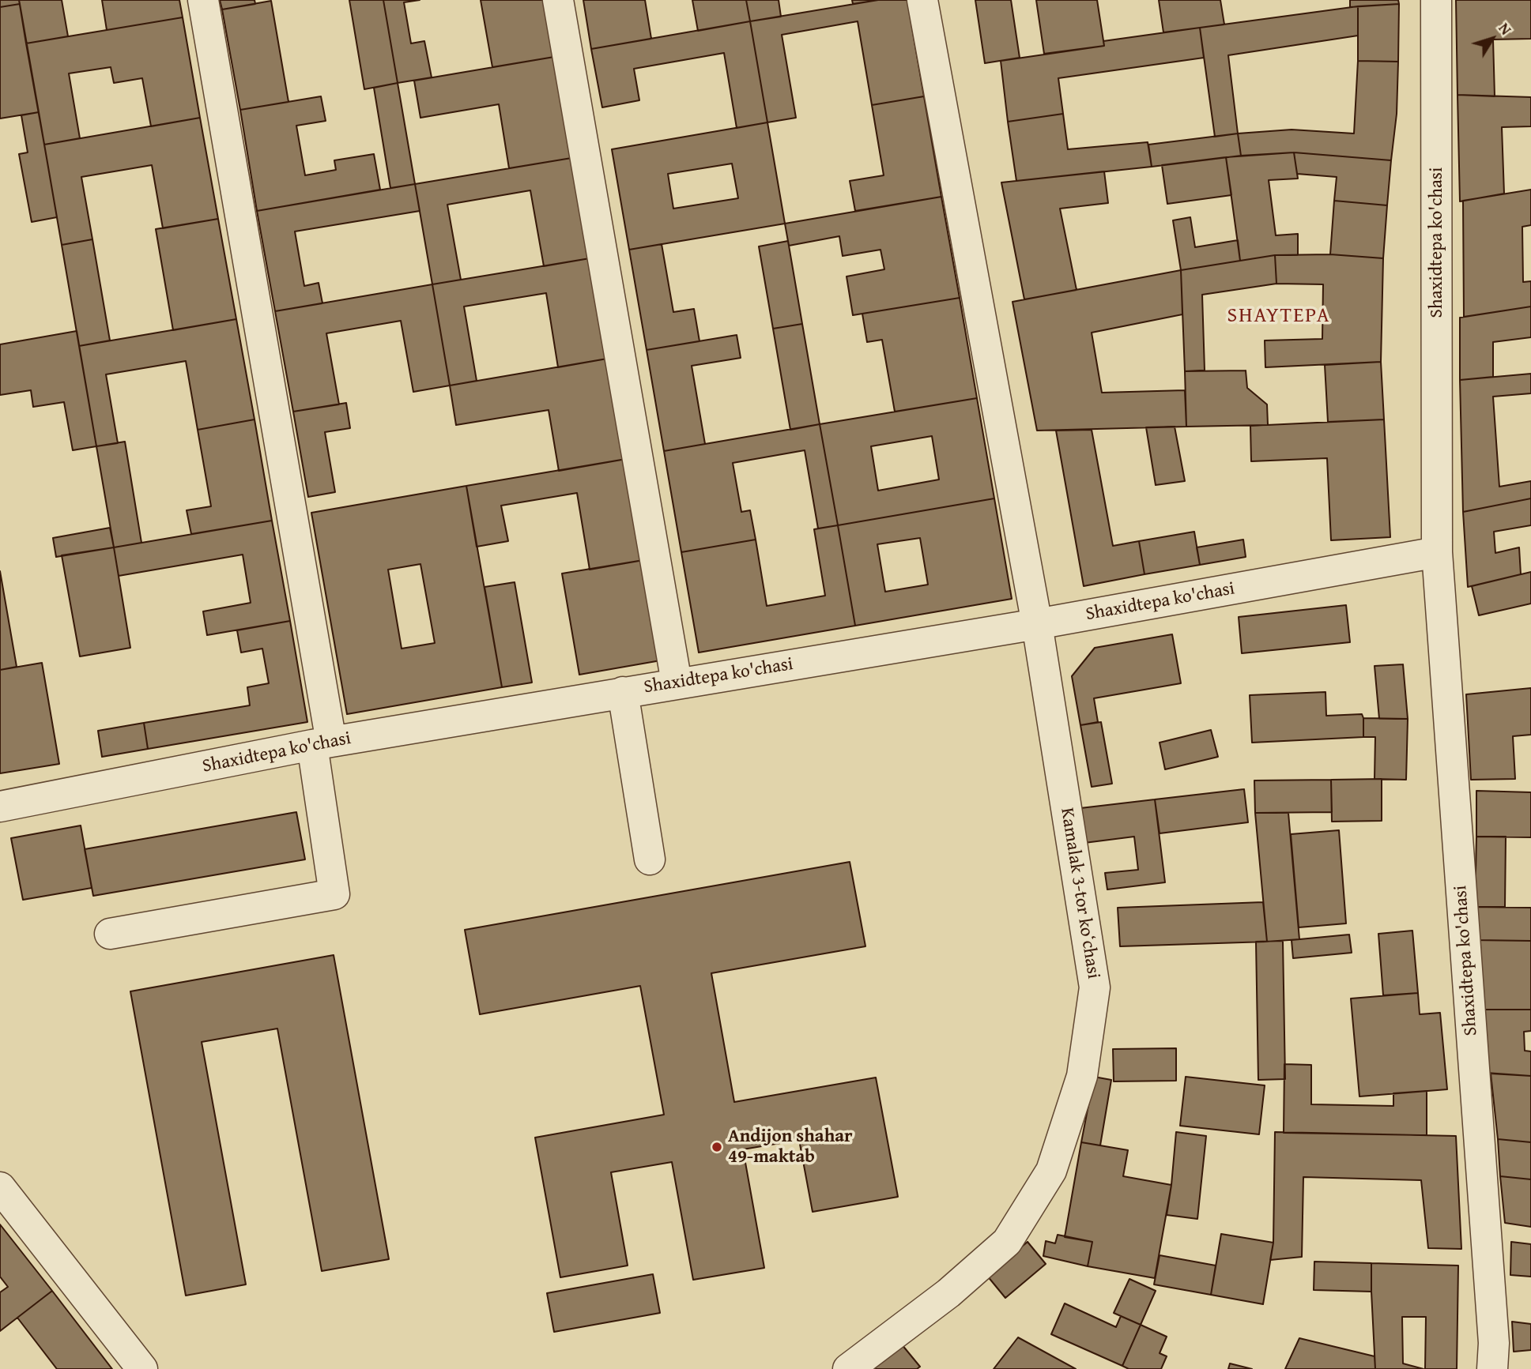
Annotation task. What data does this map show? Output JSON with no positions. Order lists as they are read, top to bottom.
{
  "streets": {
    "street": ["Shaxidtepa ko'chasi", "Kamalak 3-tor koʻchasi"]
  },
  "crossings": [
    ["Shaxidtepa ko'chasi", "Kamalak 3-tor koʻchasi"]
  ],
  "districts": ["SHAYTEPA"],
  "places": ["Andijon shahar 49-maktab"],
  "north": "top right"
}
